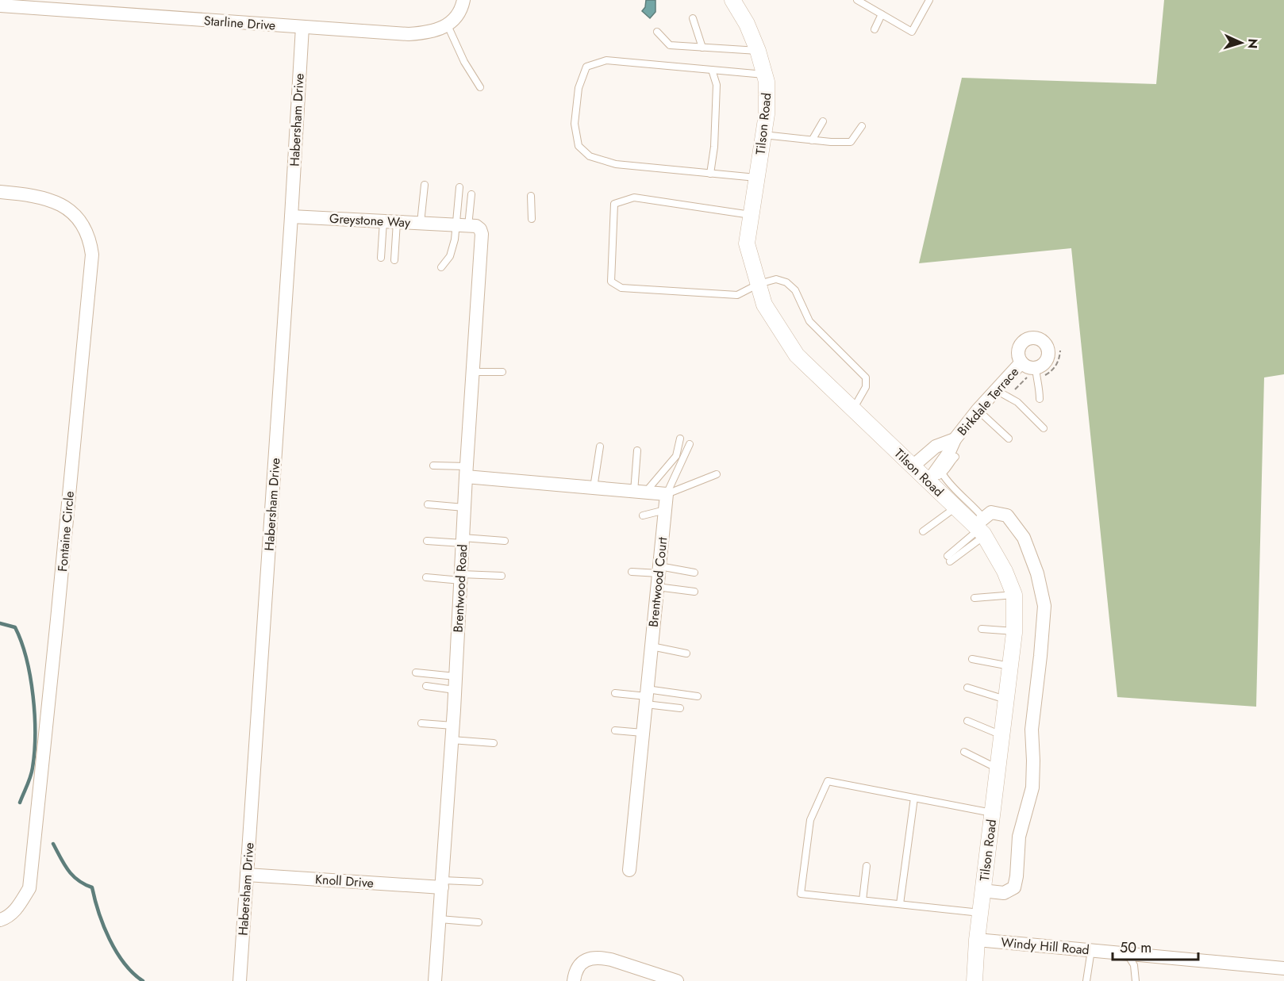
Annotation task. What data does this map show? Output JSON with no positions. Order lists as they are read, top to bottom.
{
  "streets": {
    "street": [
      "Starline Drive",
      "Habersham Drive",
      "Tilson Road",
      "Greystone Way",
      "Birkdale Terrace",
      "Fontaine Circle",
      "Brentwood Court",
      "Brentwood Road",
      "Knoll Drive",
      "Windy Hill Road"
    ]
  },
  "crossings": [
    ["Starline Drive", "Habersham Drive"],
    ["Habersham Drive", "Greystone Way"],
    ["Habersham Drive", "Knoll Drive"],
    ["Tilson Road", "Birkdale Terrace"],
    ["Tilson Road", "Windy Hill Road"],
    ["Greystone Way", "Brentwood Road"],
    ["Brentwood Road", "Knoll Drive"]
  ],
  "scale_bar": "50 m",
  "north": "right"
}
